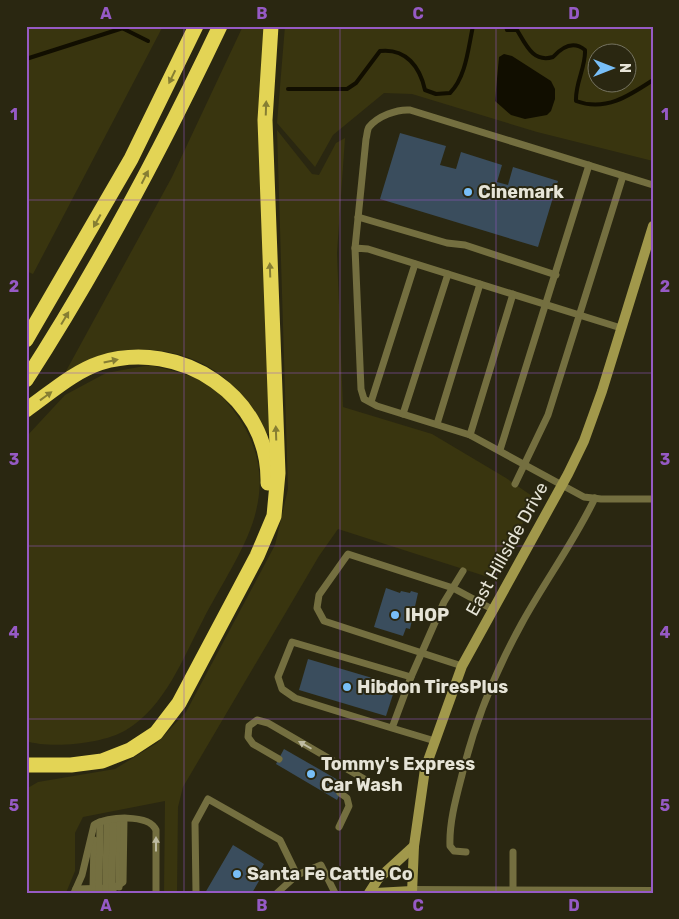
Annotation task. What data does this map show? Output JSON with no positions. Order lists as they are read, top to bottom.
{
  "streets": {
    "street": ["East Hillside Drive"]
  },
  "places": [
    "Cinemark",
    "IHOP",
    "Hibdon TiresPlus",
    "Tommy's Express Car Wash",
    "Santa Fe Cattle Co"
  ],
  "north": "right",
  "grid": {
    "columns": [
      "A",
      "B",
      "C",
      "D"
    ],
    "rows": [
      "1",
      "2",
      "3",
      "4",
      "5"
    ]
  }
}
